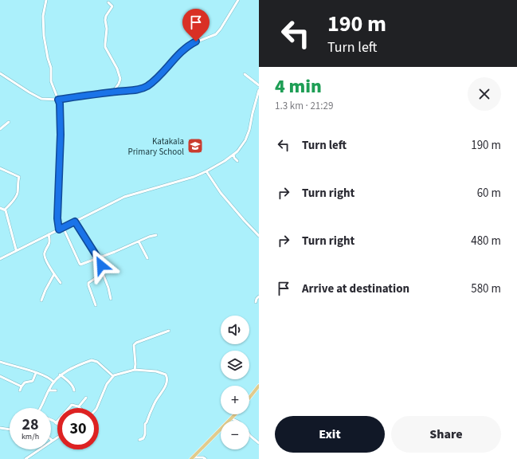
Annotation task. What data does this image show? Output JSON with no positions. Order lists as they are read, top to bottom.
{
  "places": {
    "school or university": ["Katakala Primary School"]
  },
  "page": {
    "turn": ["190 m", "Turn left"],
    "heading": ["4 min", "1.3 km · 21:29"],
    "list": [
      {
        "name": "Turn left",
        "value": "190 m"
      },
      {
        "name": "Turn right",
        "value": "60 m"
      },
      {
        "name": "Turn right",
        "value": "480 m"
      },
      {
        "name": "Arrive at destination",
        "value": "580 m"
      }
    ],
    "map_buttons": ["+", "−"],
    "speed": "28 km/h",
    "limit": "30",
    "buttons": ["Exit", "Share"]
  }
}
